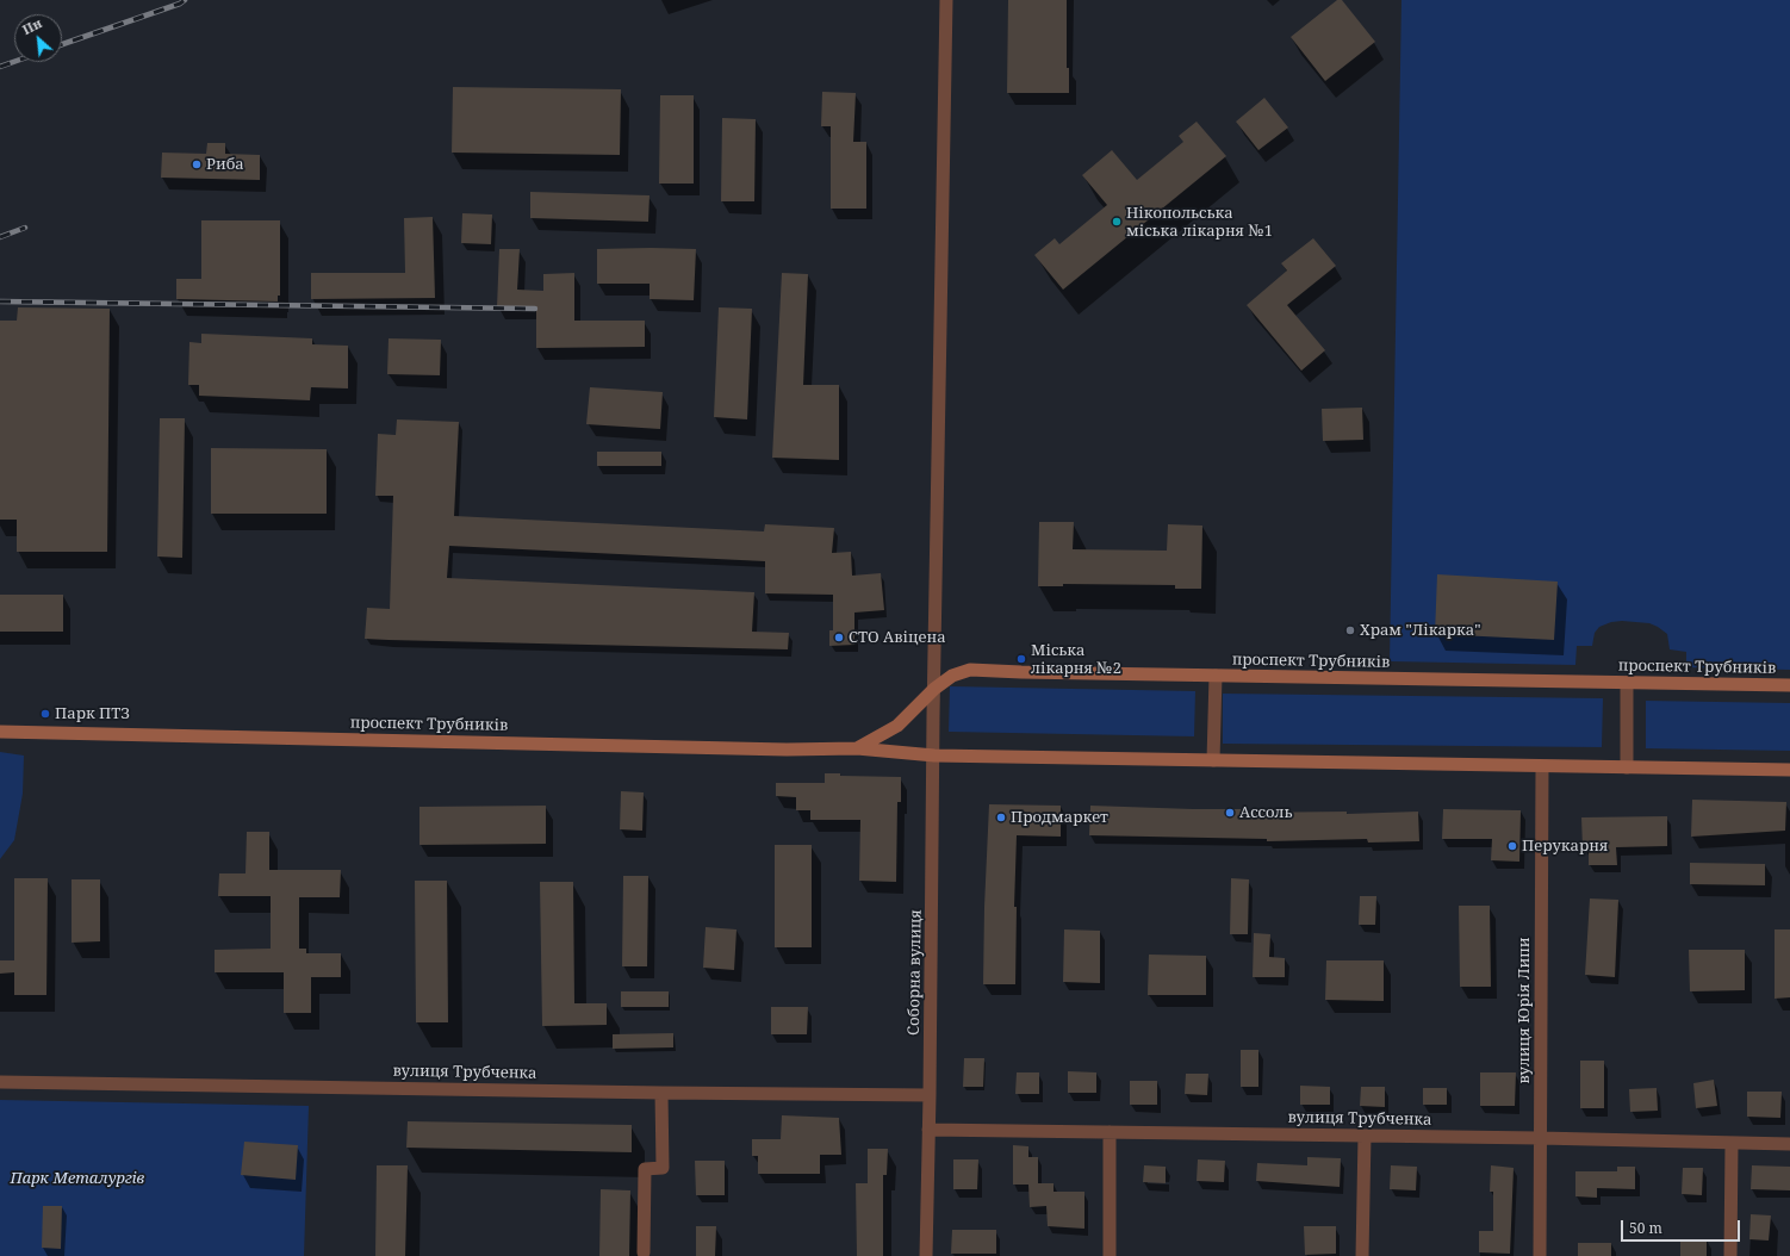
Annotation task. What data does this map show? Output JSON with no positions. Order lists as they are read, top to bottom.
{
  "streets": {
    "main road": ["проспект Трубників"],
    "street": ["Соборна вулиця", "вулиця Юрія Липи", "вулиця Трубченка"]
  },
  "crossings": [
    ["проспект Трубників", "Соборна вулиця"],
    ["проспект Трубників", "вулиця Юрія Липи"],
    ["Соборна вулиця", "вулиця Трубченка"],
    ["вулиця Юрія Липи", "вулиця Трубченка"]
  ],
  "parks": ["Парк Металургів"],
  "places": [
    "Риба",
    "Нікопольська міська лікарня №1",
    "Храм \"Лікарка\"",
    "СТО Авіцена",
    "Міська лікарня №2",
    "Парк ПТЗ",
    "Ассоль",
    "Продмаркет",
    "Перукарня"
  ],
  "scale_bar": "50 m",
  "north": "top left"
}
